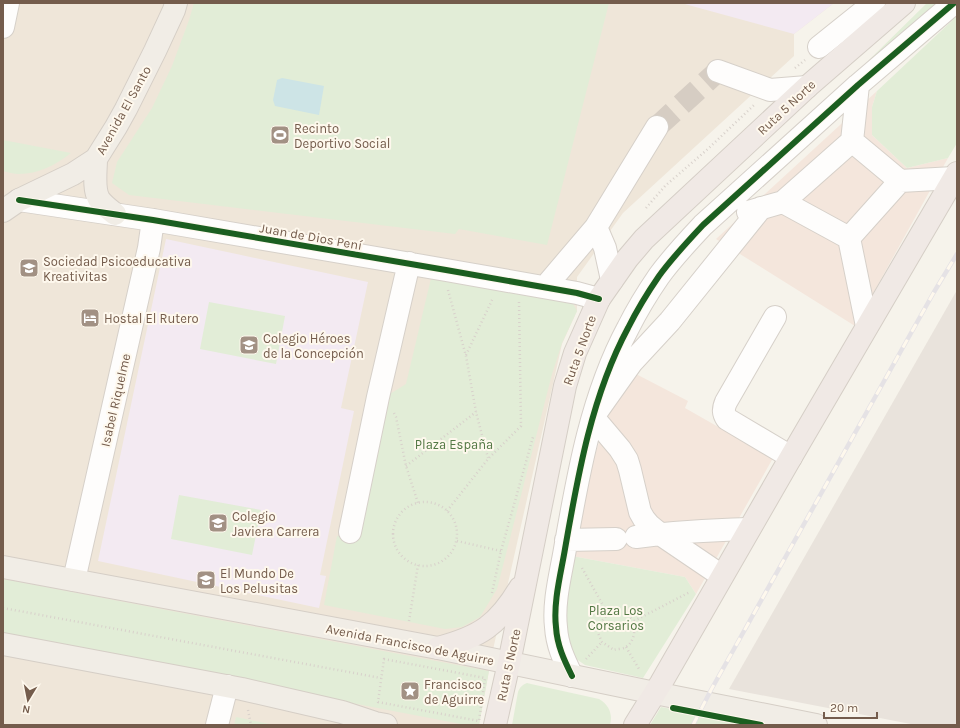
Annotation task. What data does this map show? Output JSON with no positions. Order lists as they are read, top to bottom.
{
  "streets": {
    "highway": ["Ruta 5 Norte"],
    "main road": ["Avenida El Santo", "Avenida Francisco de Aguirre"],
    "street": ["Juan de Dios Pení", "Isabel Riquelme"]
  },
  "crossings": [
    ["Ruta 5 Norte", "Juan de Dios Pení"],
    ["Ruta 5 Norte", "Avenida Francisco de Aguirre"],
    ["Avenida El Santo", "Juan de Dios Pení"],
    ["Juan de Dios Pení", "Isabel Riquelme"],
    ["Isabel Riquelme", "Avenida Francisco de Aguirre"]
  ],
  "parks": ["Plaza España", "Plaza Los Corsarios"],
  "places": {
    "sports": ["Recinto Deportivo Social"],
    "school or university": [
      "Sociedad Psicoeducativa Kreativitas",
      "Colegio Héroes de la Concepción",
      "Colegio Javiera Carrera",
      "El Mundo De Los Pelusitas"
    ],
    "hotel": ["Hostal El Rutero"],
    "place": ["Francisco de Aguirre"]
  },
  "scale_bar": "20 m",
  "north": "bottom"
}
